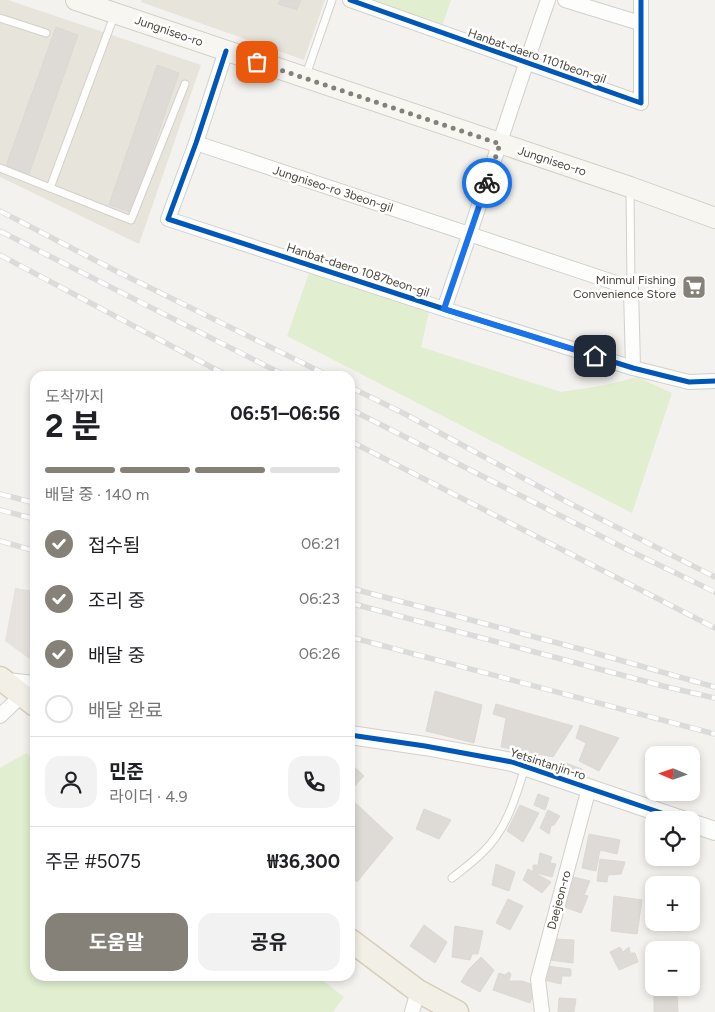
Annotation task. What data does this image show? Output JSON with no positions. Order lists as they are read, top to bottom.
{
  "streets": {
    "main road": ["Jungniseo-ro"],
    "street": [
      "Hanbat-daero 1101beon-gil",
      "Jungniseo-ro 3beon-gil",
      "Hanbat-daero 1087beon-gil",
      "Yetsintanjin-ro",
      "Daejeon-ro"
    ]
  },
  "crossings": [
    ["Jungniseo-ro", "Hanbat-daero 1087beon-gil"],
    ["Jungniseo-ro 3beon-gil", "Hanbat-daero 1087beon-gil"],
    ["Yetsintanjin-ro", "Daejeon-ro"]
  ],
  "places": {
    "supermarket": ["Minmul Fishing Convenience Store"]
  },
  "north": "left",
  "page": {
    "heading": ["2 분", "도착까지", "06:51–06:56"],
    "panel": [
      "민준",
      "라이더 · 4.9",
      "주문 #5075",
      "₩36,300"
    ],
    "bar": "배달 중 · 140 m",
    "list": [
      ["접수됨", "06:21"],
      ["조리 중", "06:23"],
      ["배달 중", "06:26"],
      "배달 완료"
    ],
    "map_buttons": ["+", "−"],
    "buttons": ["도움말", "공유"]
  }
}
